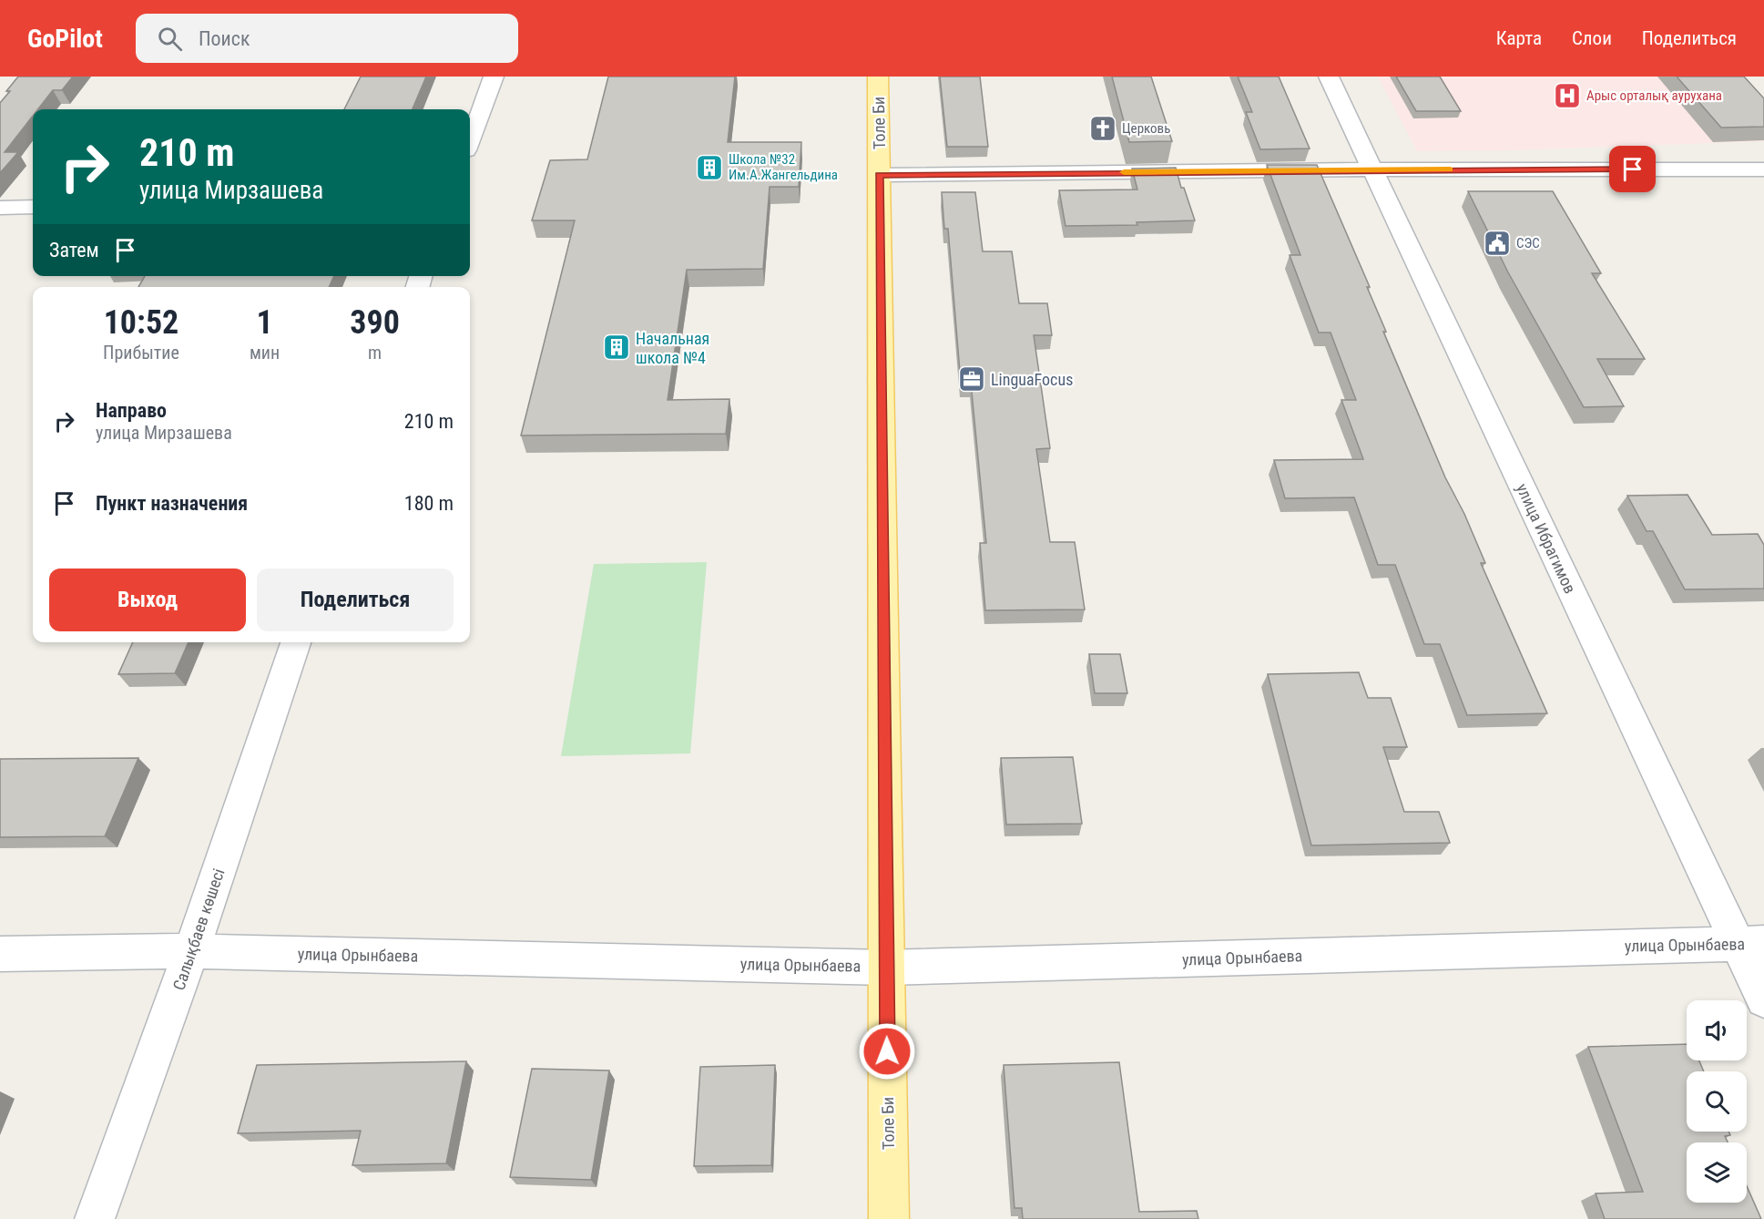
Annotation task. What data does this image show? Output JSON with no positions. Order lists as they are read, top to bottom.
{
  "streets": {
    "main road": ["Толе Би"],
    "street": ["улица Ибрагимов", "Салықбаев көшесі", "улица Орынбаева"]
  },
  "crossings": [
    ["Толе Би", "улица Орынбаева"],
    ["улица Ибрагимов", "улица Орынбаева"],
    ["Салықбаев көшесі", "улица Орынбаева"]
  ],
  "places": {
    "hospital": ["Арыс орталық аурухана"],
    "church": ["Церковь"],
    "building": ["Школа №32 Им.А.Жангельдина", "Начальная школа №4"],
    "public building": ["СЭС"],
    "office": ["LinguaFocus"]
  },
  "page": {
    "header": "GoPilot",
    "search": "Поиск",
    "nav": ["Карта", "Слои", "Поделиться"],
    "turn": ["210 m", "улица Мирзашева"],
    "then": "Затем",
    "eta": [
      "10:52",
      "Прибытие",
      "1",
      "мин",
      "390",
      "m"
    ],
    "list": [
      {
        "name": "Направо",
        "note": "улица Мирзашева",
        "value": "210 m"
      },
      {
        "name": "Пункт назначения",
        "value": "180 m"
      }
    ],
    "buttons": ["Выход", "Поделиться"]
  }
}
